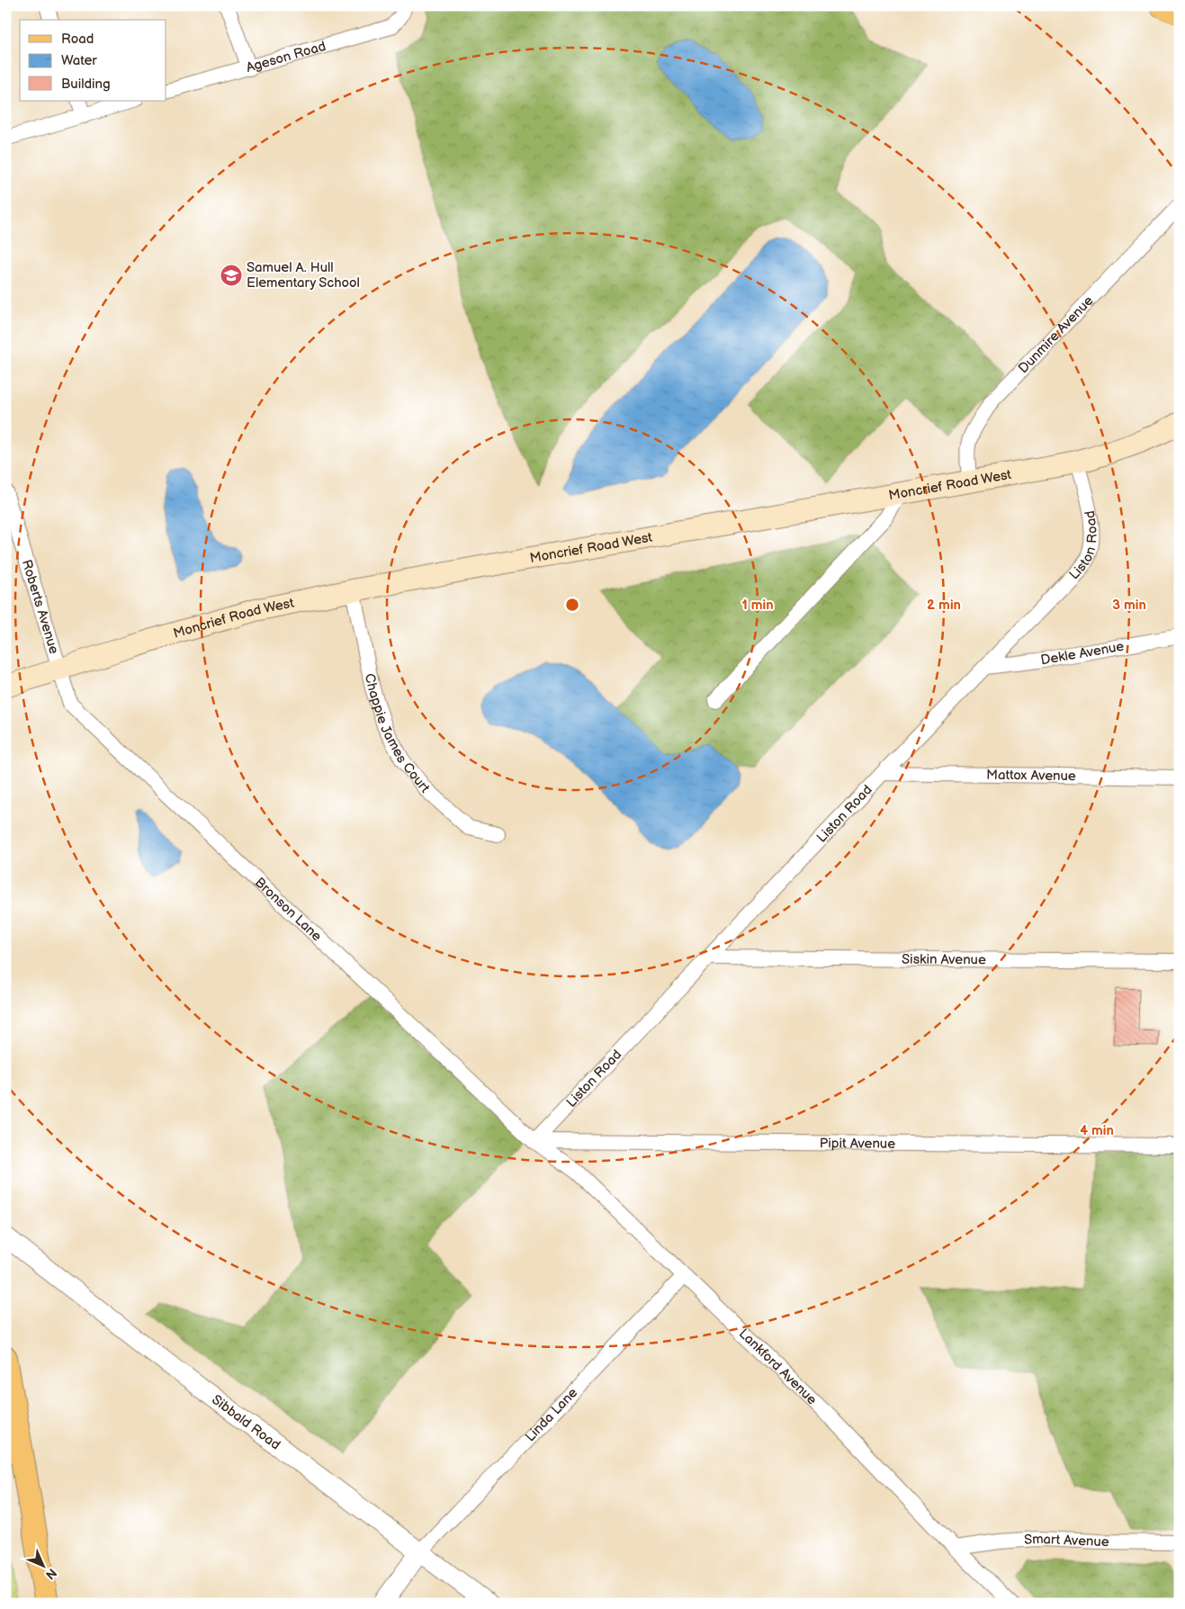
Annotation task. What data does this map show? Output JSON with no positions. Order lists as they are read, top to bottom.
{
  "streets": {
    "main road": ["Moncrief Road West"],
    "street": [
      "Ageson Road",
      "Dunmire Avenue",
      "Liston Road",
      "Roberts Avenue",
      "Dekle Avenue",
      "Chappie James Court",
      "Mattox Avenue",
      "Bronson Lane",
      "Siskin Avenue",
      "Pipit Avenue",
      "Lankford Avenue",
      "Linda Lane",
      "Sibbald Road",
      "Smart Avenue"
    ]
  },
  "crossings": [
    ["Dunmire Avenue", "Moncrief Road West"],
    ["Moncrief Road West", "Liston Road"],
    ["Moncrief Road West", "Roberts Avenue"],
    ["Moncrief Road West", "Chappie James Court"],
    ["Moncrief Road West", "Bronson Lane"],
    ["Liston Road", "Dekle Avenue"],
    ["Liston Road", "Mattox Avenue"],
    ["Liston Road", "Bronson Lane"],
    ["Liston Road", "Siskin Avenue"],
    ["Liston Road", "Pipit Avenue"],
    ["Liston Road", "Lankford Avenue"],
    ["Roberts Avenue", "Bronson Lane"],
    ["Bronson Lane", "Pipit Avenue"],
    ["Bronson Lane", "Lankford Avenue"],
    ["Pipit Avenue", "Lankford Avenue"],
    ["Lankford Avenue", "Linda Lane"],
    ["Lankford Avenue", "Smart Avenue"],
    ["Linda Lane", "Sibbald Road"]
  ],
  "places": {
    "school or university": ["Samuel A. Hull Elementary School"]
  },
  "legend": ["Road", "Water", "Building"],
  "north": "bottom right",
  "rings": [
    "1 min",
    "2 min",
    "3 min",
    "4 min"
  ]
}
